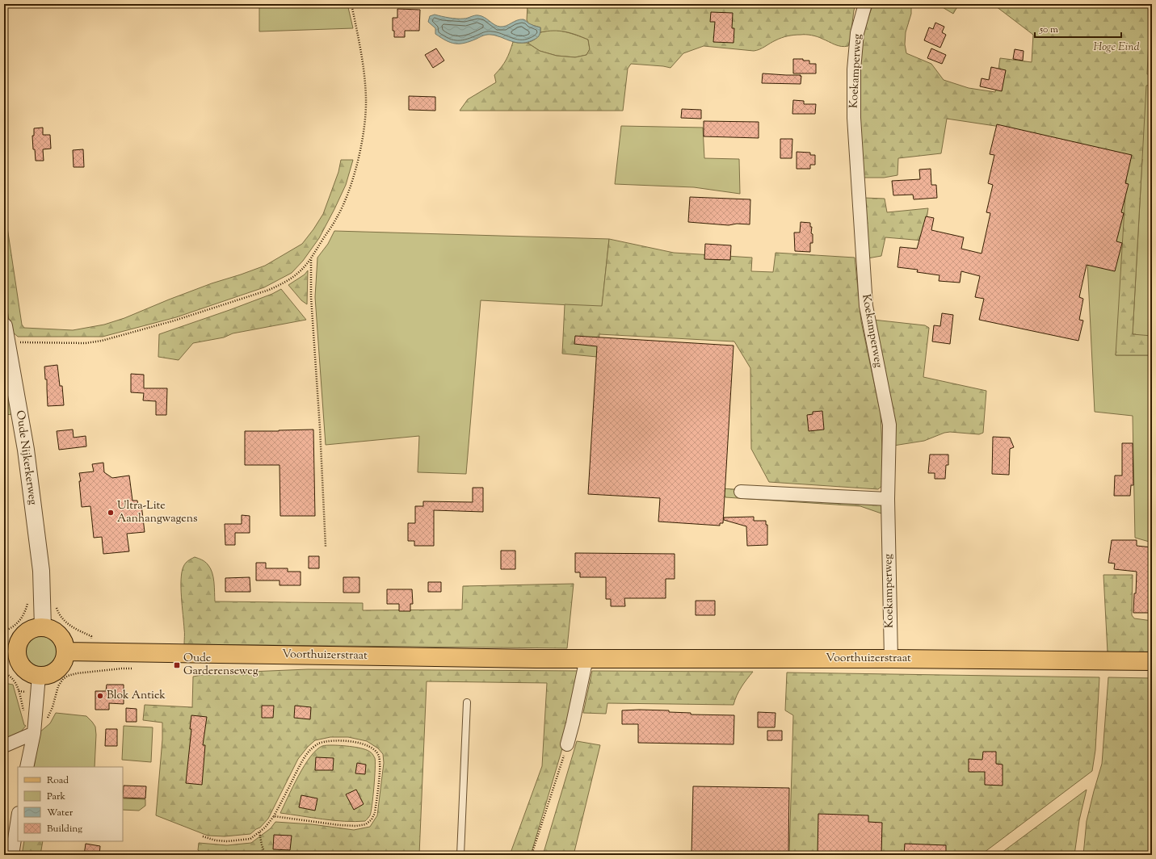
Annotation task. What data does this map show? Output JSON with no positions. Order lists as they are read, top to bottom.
{
  "streets": {
    "main road": ["Voorthuizerstraat"],
    "street": ["Koekamperweg", "Oude Nijkerkerweg"]
  },
  "crossings": [
    ["Koekamperweg", "Voorthuizerstraat"],
    ["Oude Nijkerkerweg", "Voorthuizerstraat"]
  ],
  "parks": ["Hoge Eind"],
  "places": {
    "other": ["Ultra-Lite Aanhangwagens", "Blok Antiek"],
    "transit": ["Oude Garderenseweg"]
  },
  "legend": [
    "Road",
    "Park",
    "Water",
    "Building"
  ],
  "scale_bar": "50 m"
}
